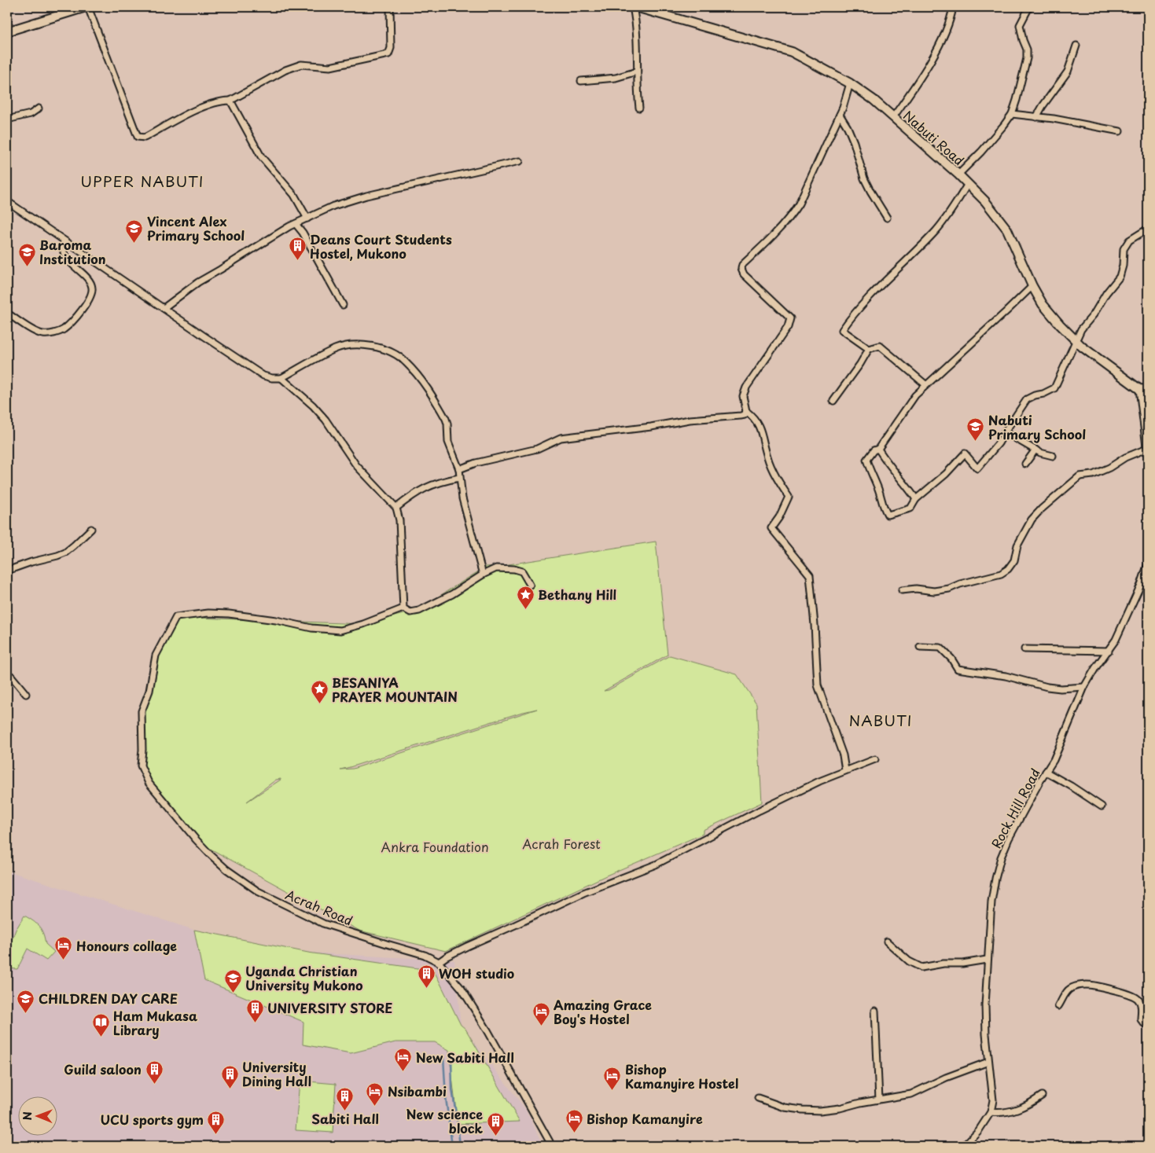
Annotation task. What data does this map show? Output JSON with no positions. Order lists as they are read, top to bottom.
{
  "streets": {
    "street": ["Nabuti Road", "Rock Hill Road", "Acrah Road"]
  },
  "districts": ["UPPER NABUTI", "NABUTI"],
  "parks": ["Acrah Forest", "Ankra Foundation"],
  "places": {
    "school or university": [
      "Vincent Alex Primary School",
      "Baroma Institution",
      "Nabuti Primary School",
      "Uganda Christian University Mukono",
      "CHILDREN DAY CARE"
    ],
    "building": [
      "Deans Court Students Hostel, Mukono",
      "WOH studio",
      "UNIVERSITY STORE",
      "Guild saloon",
      "University Dining Hall",
      "Sabiti Hall",
      "UCU sports gym",
      "New science block"
    ],
    "place": ["Bethany Hill", "BESANIYA PRAYER MOUNTAIN"],
    "hotel": [
      "Honours collage",
      "Amazing Grace Boy's Hostel",
      "New Sabiti Hall",
      "Bishop Kamanyire Hostel",
      "Nsibambi",
      "Bishop Kamanyire"
    ],
    "library": ["Ham Mukasa Library"]
  },
  "north": "left"
}
